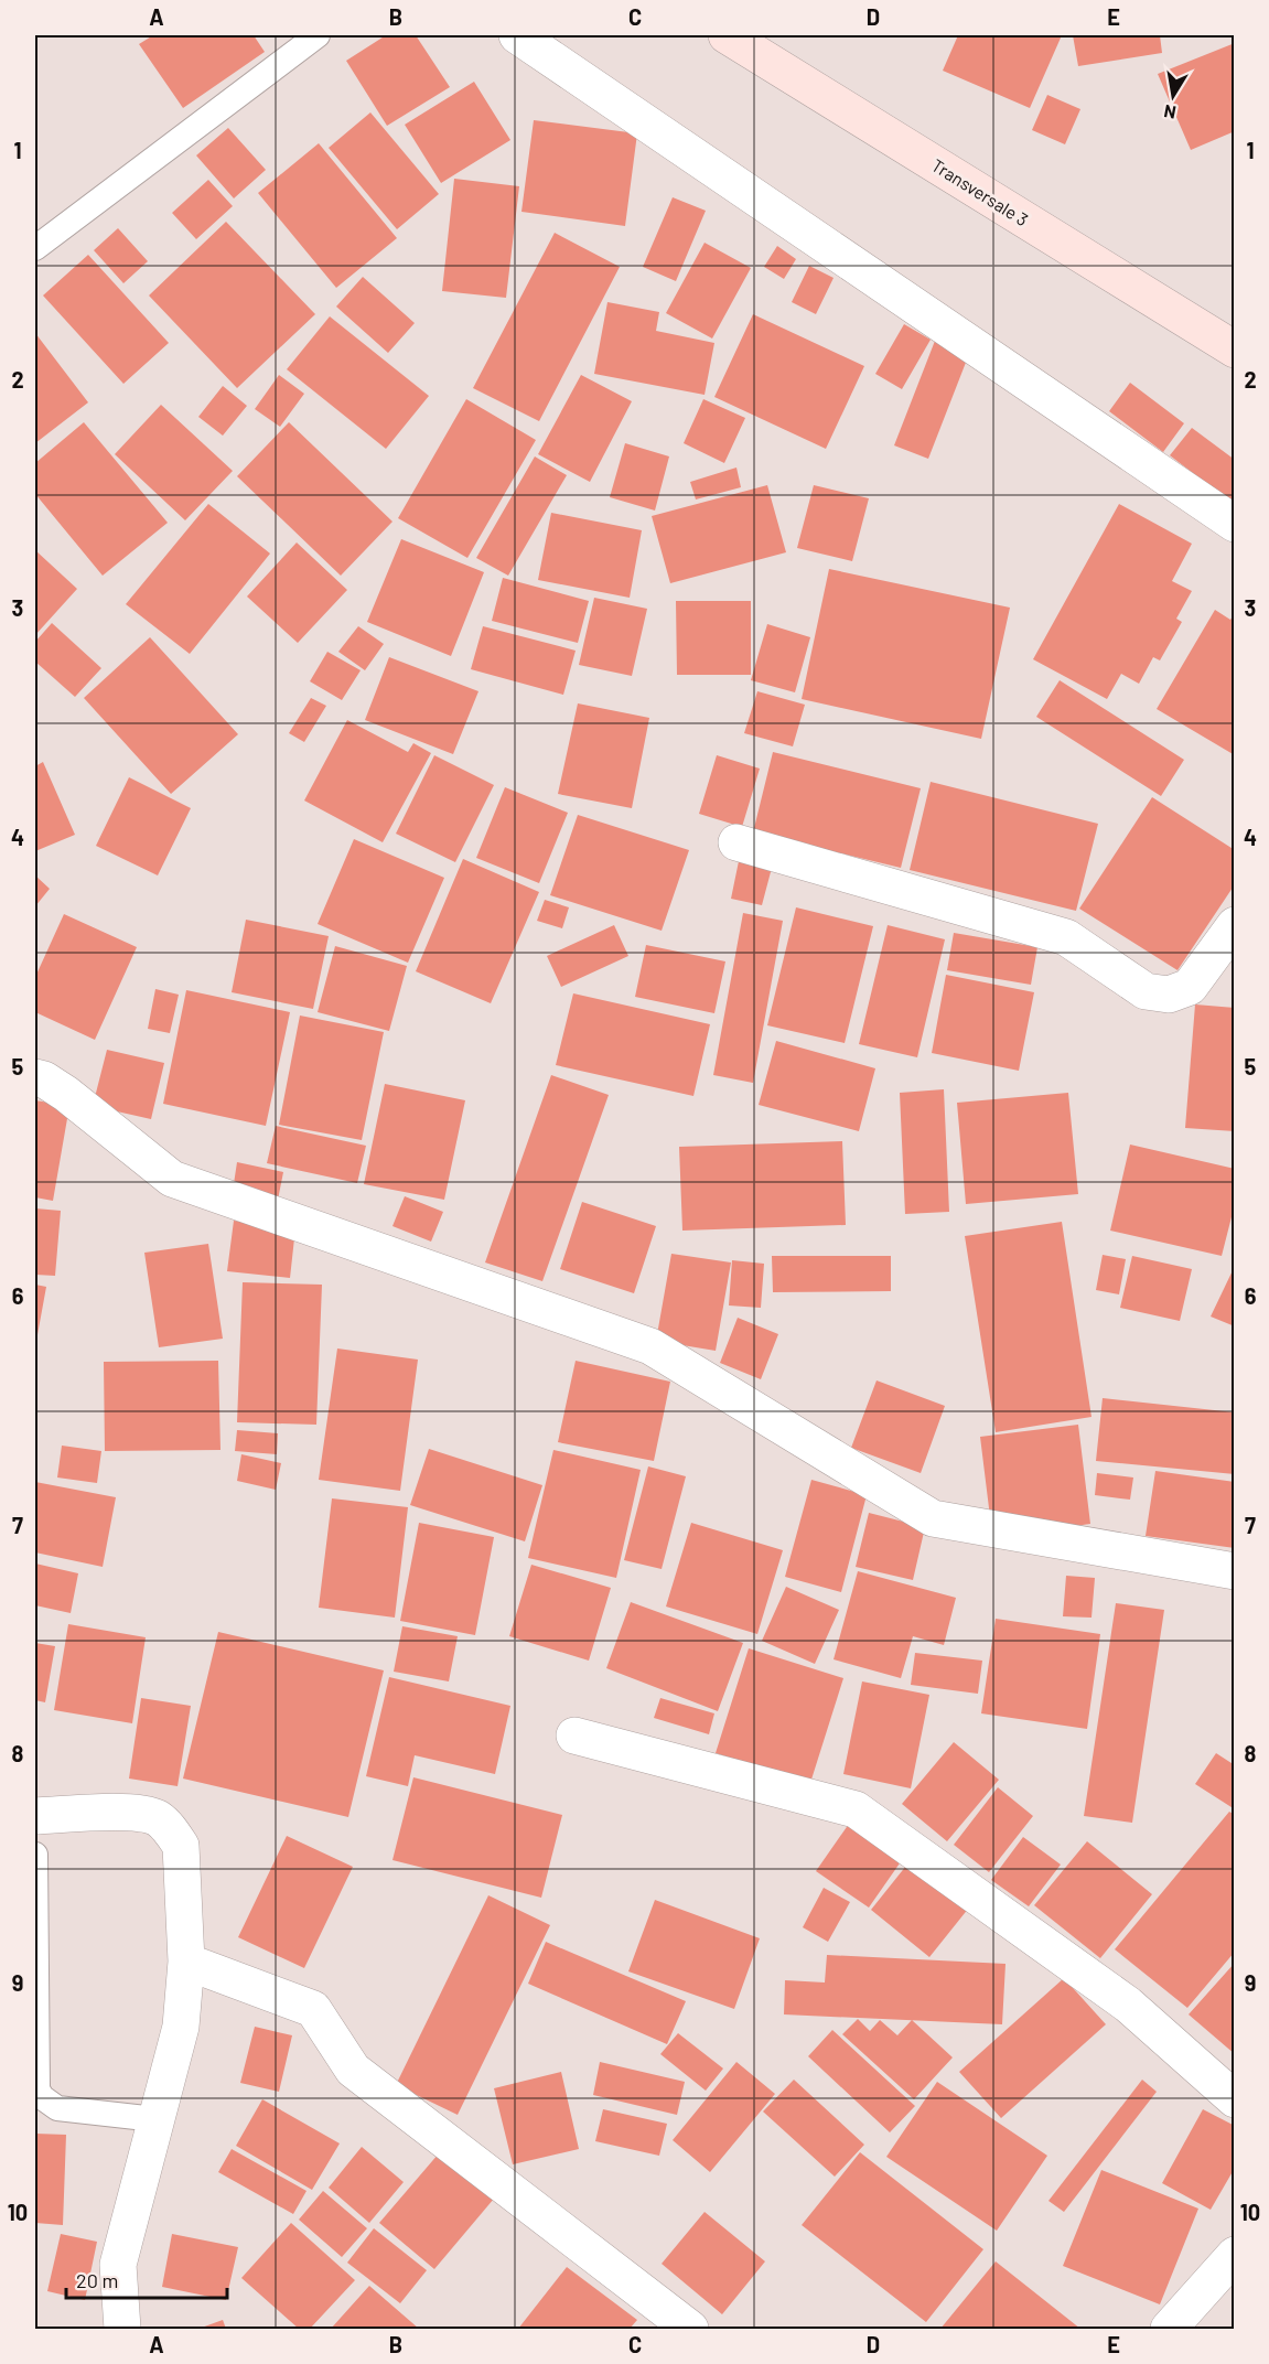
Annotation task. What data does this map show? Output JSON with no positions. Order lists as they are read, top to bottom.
{
  "streets": {
    "main road": ["Transversale 3"]
  },
  "scale_bar": "20 m",
  "north": "bottom",
  "grid": {
    "columns": [
      "A",
      "B",
      "C",
      "D",
      "E"
    ],
    "rows": [
      "1",
      "2",
      "3",
      "4",
      "5",
      "6",
      "7",
      "8",
      "9",
      "10"
    ]
  }
}
